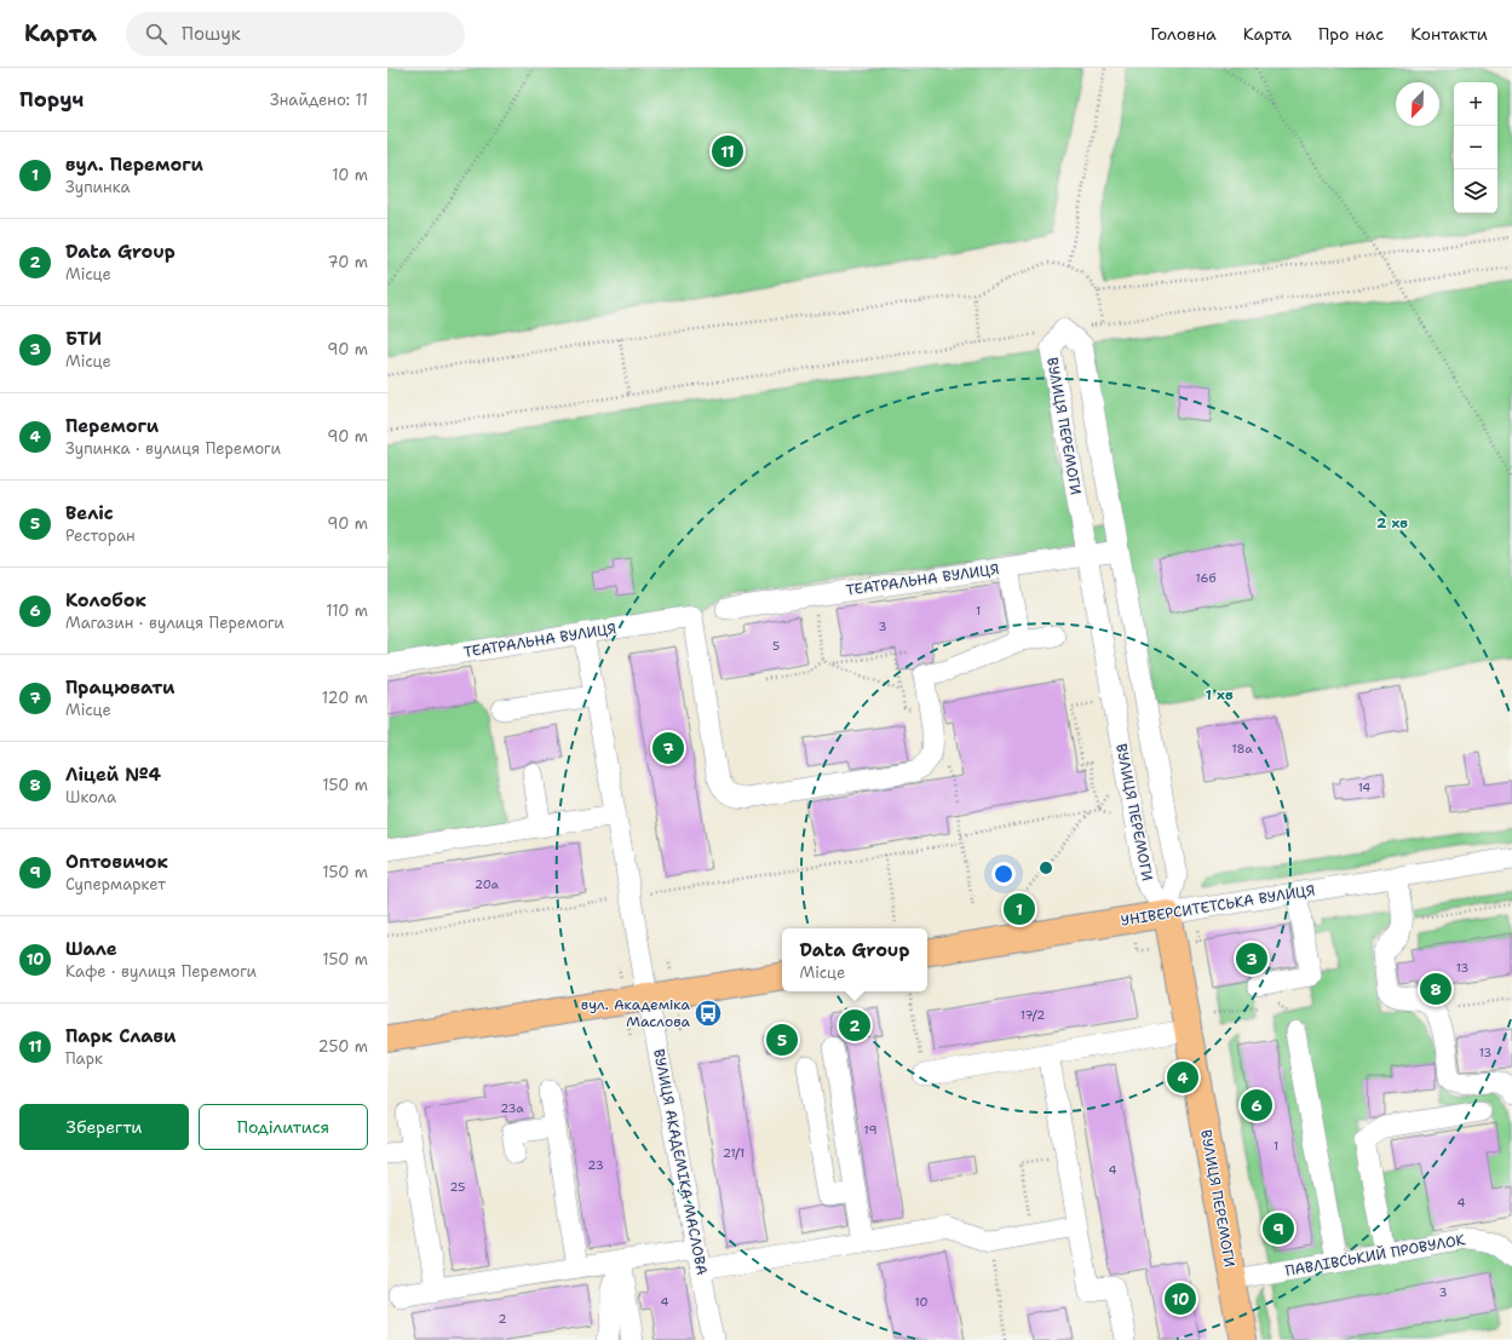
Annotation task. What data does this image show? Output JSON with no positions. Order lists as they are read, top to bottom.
{
  "streets": {
    "main road": ["ВУЛИЦЯ ПЕРЕМОГИ", "УНІВЕРСИТЕТСЬКА ВУЛИЦЯ"],
    "street": ["ТЕАТРАЛЬНА ВУЛИЦЯ", "ВУЛИЦЯ АКАДЕМІКА МАСЛОВА", "ПАВЛІВСЬКИЙ ПРОВУЛОК"]
  },
  "crossings": [
    ["ВУЛИЦЯ ПЕРЕМОГИ", "ТЕАТРАЛЬНА ВУЛИЦЯ"],
    ["ВУЛИЦЯ ПЕРЕМОГИ", "УНІВЕРСИТЕТСЬКА ВУЛИЦЯ"],
    ["ВУЛИЦЯ ПЕРЕМОГИ", "ПАВЛІВСЬКИЙ ПРОВУЛОК"],
    ["ТЕАТРАЛЬНА ВУЛИЦЯ", "ВУЛИЦЯ АКАДЕМІКА МАСЛОВА"]
  ],
  "places": {
    "bus stop": ["вул. Академіка Маслова"]
  },
  "house_numbers": [
    "16б",
    "1",
    "3",
    "5",
    "18а",
    "14",
    "20а",
    "13",
    "17/2",
    "13",
    "23а",
    "19",
    "1",
    "21/1",
    "23",
    "4",
    "25",
    "4",
    "3",
    "4",
    "10",
    "2"
  ],
  "north": "bottom left",
  "page": {
    "header": "Карта",
    "search": "Пошук",
    "nav": [
      "Головна",
      "Карта",
      "Про нас",
      "Контакти"
    ],
    "heading": ["Поруч", "Знайдено: 11"],
    "map_buttons": ["+", "−"],
    "list": [
      {
        "mark": "1",
        "name": "вул. Перемоги",
        "note": "Зупинка",
        "value": "10 m"
      },
      {
        "mark": "2",
        "name": "Data Group",
        "note": "Місце",
        "value": "70 m"
      },
      {
        "mark": "3",
        "name": "БТИ",
        "note": "Місце",
        "value": "90 m"
      },
      {
        "mark": "4",
        "name": "Перемоги",
        "note": "Зупинка · вулиця Перемоги",
        "value": "90 m"
      },
      {
        "mark": "5",
        "name": "Веліс",
        "note": "Ресторан",
        "value": "90 m"
      },
      {
        "mark": "6",
        "name": "Колобок",
        "note": "Магазин · вулиця Перемоги",
        "value": "110 m"
      },
      {
        "mark": "7",
        "name": "Працювати",
        "note": "Місце",
        "value": "120 m"
      },
      {
        "mark": "8",
        "name": "Ліцей №4",
        "note": "Школа",
        "value": "150 m"
      },
      {
        "mark": "9",
        "name": "Оптовичок",
        "note": "Супермаркет",
        "value": "150 m"
      },
      {
        "mark": "10",
        "name": "Шале",
        "note": "Кафе · вулиця Перемоги",
        "value": "150 m"
      },
      {
        "mark": "11",
        "name": "Парк Слави",
        "note": "Парк",
        "value": "250 m"
      }
    ],
    "pins": [
      "11",
      "7",
      "1",
      "3",
      "8",
      "2",
      "5",
      "4",
      "6",
      "9",
      "10"
    ],
    "popup": ["Data Group", "Місце"],
    "buttons": ["Зберегти", "Поділитися"]
  },
  "rings": ["2 хв", "1 хв"]
}
